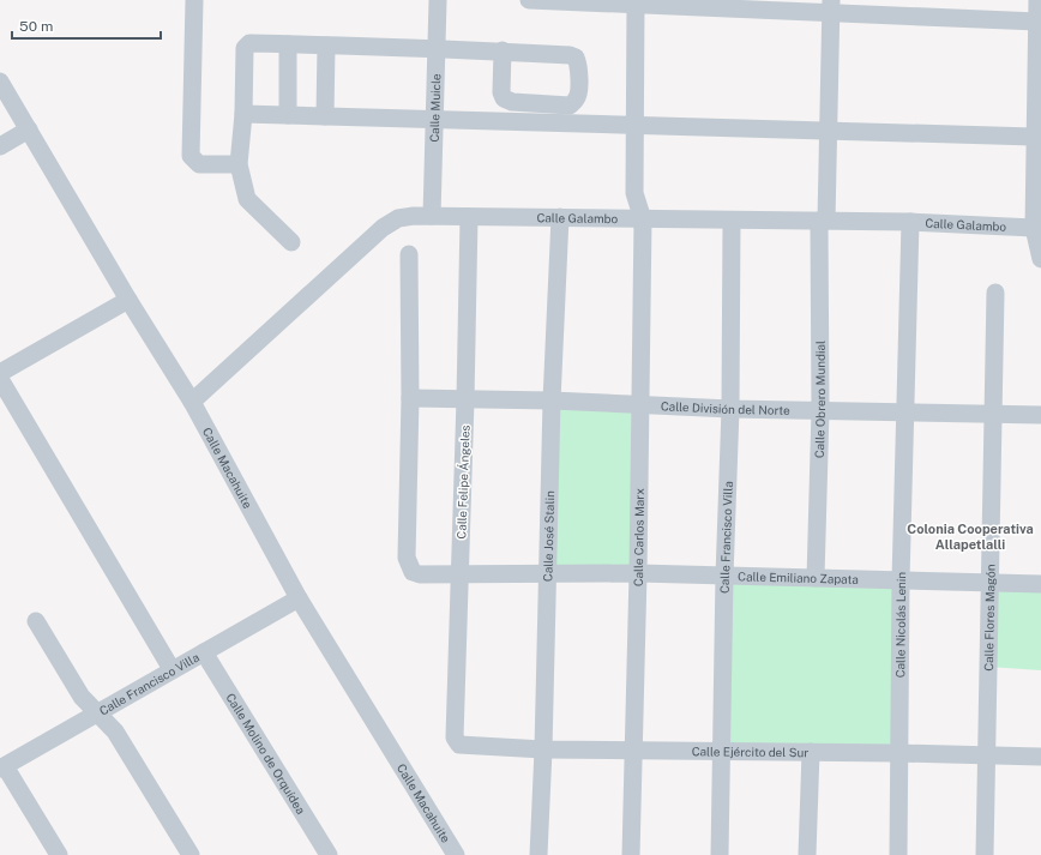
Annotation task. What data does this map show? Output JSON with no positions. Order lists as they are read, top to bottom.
{
  "streets": {
    "street": [
      "Calle Muicle",
      "Calle Galambo",
      "Calle Obrero Mundial",
      "Calle División del Norte",
      "Calle Macahuite",
      "Calle Felipe Ángeles",
      "Calle José Stalin",
      "Calle Carlos Marx",
      "Calle Francisco Villa",
      "Calle Emiliano Zapata",
      "Calle Flores Magón",
      "Calle Nicolás Lenin",
      "Calle Ejército del Sur",
      "Calle Molino de Orquídea"
    ]
  },
  "crossings": [
    ["Calle Muicle", "Calle Galambo"],
    ["Calle Galambo", "Calle Obrero Mundial"],
    ["Calle Galambo", "Calle Macahuite"],
    ["Calle Galambo", "Calle Felipe Ángeles"],
    ["Calle Galambo", "Calle José Stalin"],
    ["Calle Galambo", "Calle Carlos Marx"],
    ["Calle Galambo", "Calle Francisco Villa"],
    ["Calle Galambo", "Calle Nicolás Lenin"],
    ["Calle Obrero Mundial", "Calle División del Norte"],
    ["Calle Obrero Mundial", "Calle Emiliano Zapata"],
    ["Calle División del Norte", "Calle Felipe Ángeles"],
    ["Calle División del Norte", "Calle José Stalin"],
    ["Calle División del Norte", "Calle Carlos Marx"],
    ["Calle División del Norte", "Calle Francisco Villa"],
    ["Calle División del Norte", "Calle Emiliano Zapata"],
    ["Calle División del Norte", "Calle Flores Magón"],
    ["Calle División del Norte", "Calle Nicolás Lenin"],
    ["Calle Macahuite", "Calle Francisco Villa"],
    ["Calle Felipe Ángeles", "Calle Emiliano Zapata"],
    ["Calle Felipe Ángeles", "Calle Ejército del Sur"],
    ["Calle José Stalin", "Calle Emiliano Zapata"],
    ["Calle José Stalin", "Calle Ejército del Sur"],
    ["Calle Carlos Marx", "Calle Emiliano Zapata"],
    ["Calle Carlos Marx", "Calle Ejército del Sur"],
    ["Calle Francisco Villa", "Calle Emiliano Zapata"],
    ["Calle Francisco Villa", "Calle Ejército del Sur"],
    ["Calle Francisco Villa", "Calle Molino de Orquídea"],
    ["Calle Emiliano Zapata", "Calle Flores Magón"],
    ["Calle Emiliano Zapata", "Calle Nicolás Lenin"],
    ["Calle Flores Magón", "Calle Ejército del Sur"],
    ["Calle Nicolás Lenin", "Calle Ejército del Sur"]
  ],
  "districts": ["Colonia Cooperativa Allapetlalli"],
  "scale_bar": "50 m"
}
